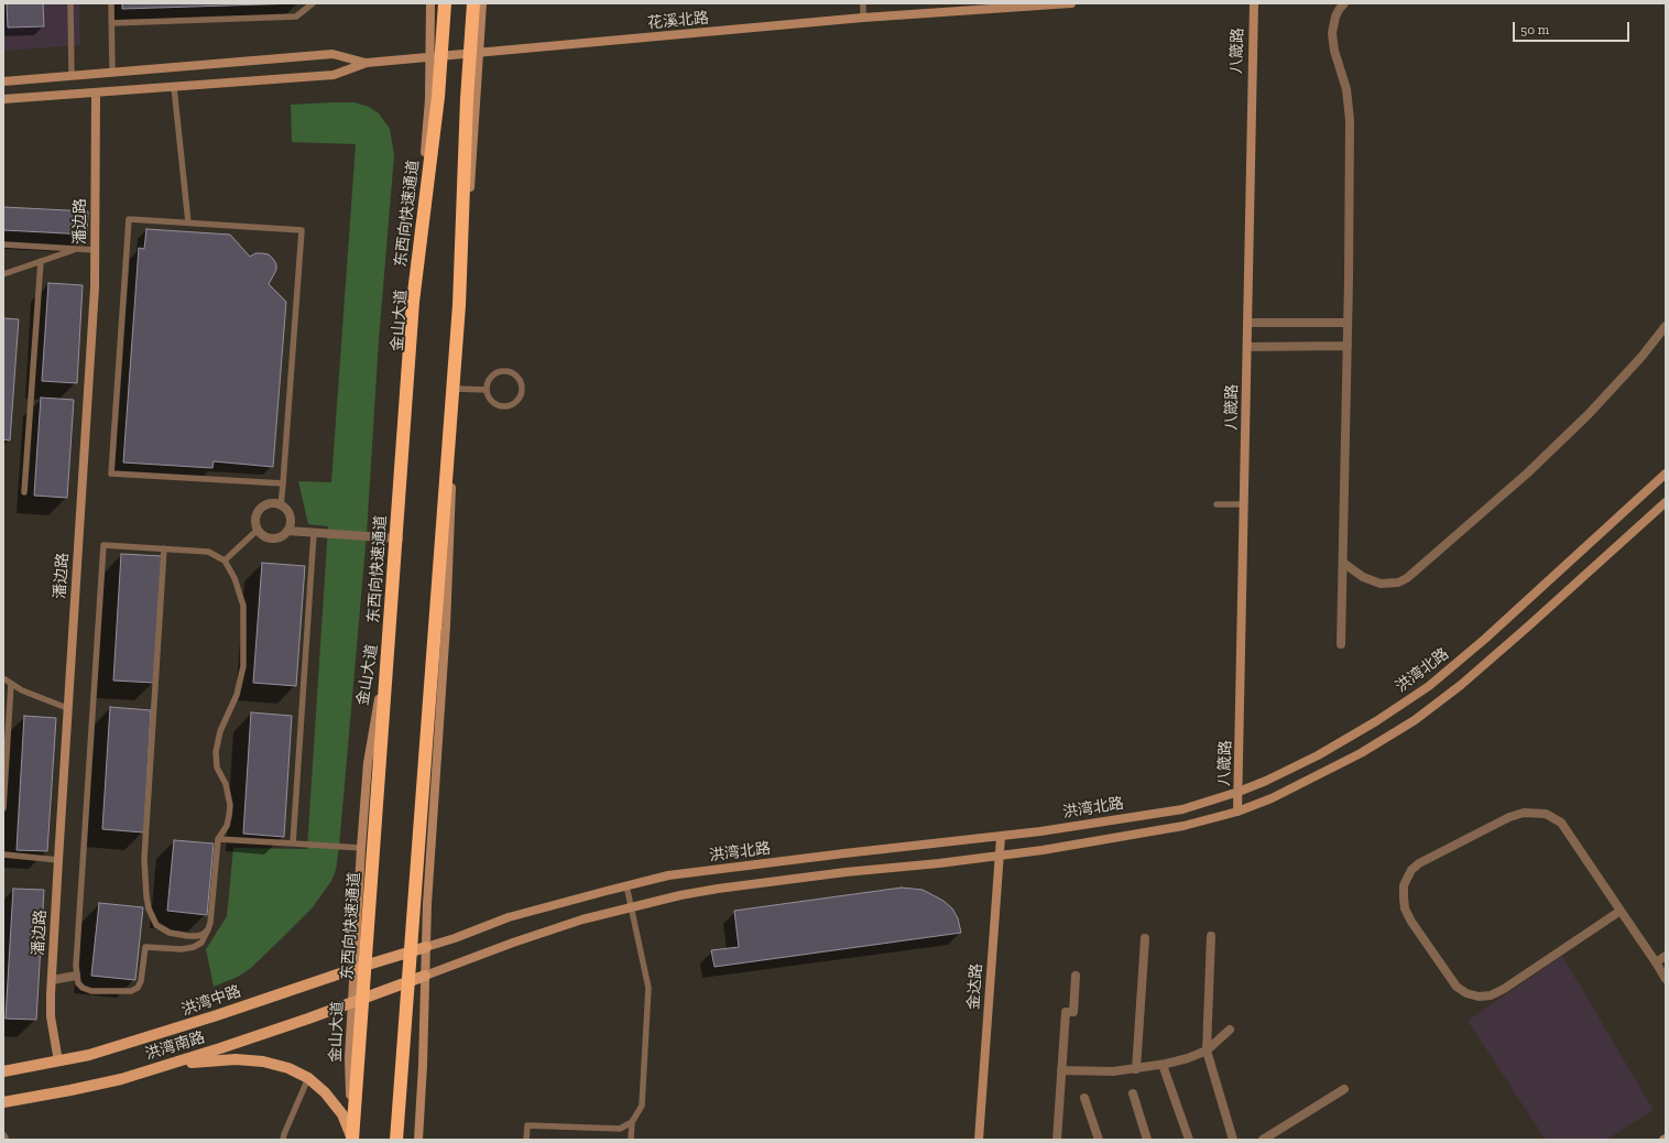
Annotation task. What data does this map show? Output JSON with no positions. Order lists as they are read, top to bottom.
{
  "streets": {
    "highway": ["东西向快速通道"],
    "main road": [
      "花溪北路",
      "八箴路",
      "潘边路",
      "金山大道",
      "洪湾北路",
      "金达路",
      "洪湾中路",
      "洪湾南路"
    ]
  },
  "crossings": [
    ["花溪北路", "金山大道"],
    ["八箴路", "洪湾北路"],
    ["东西向快速通道", "金山大道"],
    ["潘边路", "洪湾中路"],
    ["金山大道", "洪湾中路"],
    ["金山大道", "洪湾南路"],
    ["洪湾北路", "金达路"],
    ["洪湾北路", "洪湾中路"]
  ],
  "scale_bar": "50 m"
}
